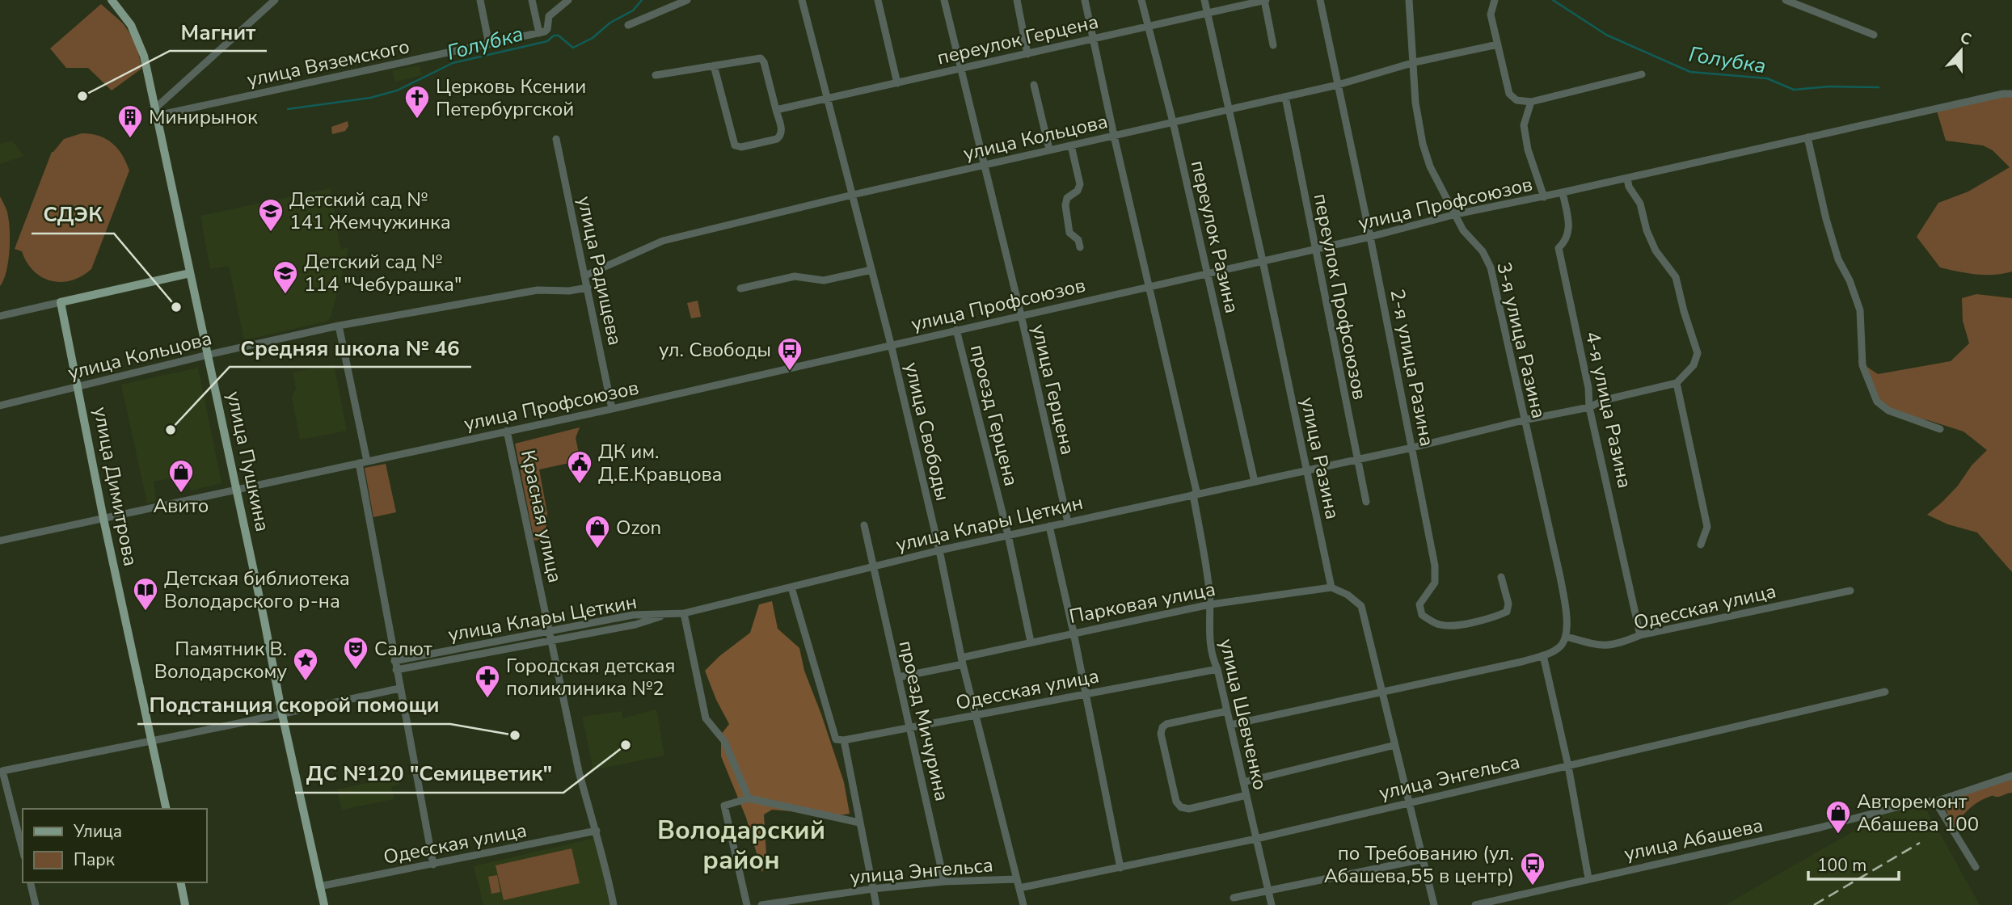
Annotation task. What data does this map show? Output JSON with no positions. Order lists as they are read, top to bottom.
{
  "streets": {
    "main road": ["улица Пушкина", "улица Димитрова"],
    "street": [
      "переулок Герцена",
      "улица Вяземского",
      "улица Кольцова",
      "улица Профсоюзов",
      "переулок Разина",
      "улица Радищева",
      "переулок Профсоюзов",
      "3-я улица Разина",
      "2-я улица Разина",
      "улица Герцена",
      "4-я улица Разина",
      "проезд Герцена",
      "улица Свободы",
      "улица Разина",
      "Красная улица",
      "улица Клары Цеткин",
      "Парковая улица",
      "Одесская улица",
      "улица Шевченко",
      "проезд Мичурина",
      "улица Энгельса",
      "улица Абашева"
    ]
  },
  "crossings": [
    ["переулок Герцена", "переулок Разина"],
    ["переулок Герцена", "улица Герцена"],
    ["переулок Герцена", "улица Свободы"],
    ["переулок Герцена", "улица Разина"],
    ["переулок Герцена", "улица Шевченко"],
    ["улица Вяземского", "улица Пушкина"],
    ["улица Кольцова", "переулок Разина"],
    ["улица Кольцова", "улица Радищева"],
    ["улица Кольцова", "переулок Профсоюзов"],
    ["улица Кольцова", "3-я улица Разина"],
    ["улица Кольцова", "2-я улица Разина"],
    ["улица Кольцова", "улица Герцена"],
    ["улица Кольцова", "улица Свободы"],
    ["улица Кольцова", "улица Разина"],
    ["улица Кольцова", "улица Пушкина"],
    ["улица Кольцова", "улица Димитрова"],
    ["улица Кольцова", "улица Шевченко"],
    ["улица Профсоюзов", "переулок Разина"],
    ["улица Профсоюзов", "улица Радищева"],
    ["улица Профсоюзов", "переулок Профсоюзов"],
    ["улица Профсоюзов", "3-я улица Разина"],
    ["улица Профсоюзов", "2-я улица Разина"],
    ["улица Профсоюзов", "улица Герцена"],
    ["улица Профсоюзов", "4-я улица Разина"],
    ["улица Профсоюзов", "проезд Герцена"],
    ["улица Профсоюзов", "улица Свободы"],
    ["улица Профсоюзов", "улица Разина"],
    ["улица Профсоюзов", "улица Пушкина"],
    ["улица Профсоюзов", "улица Димитрова"],
    ["улица Профсоюзов", "Красная улица"],
    ["улица Профсоюзов", "улица Шевченко"],
    ["переулок Разина", "улица Клары Цеткин"],
    ["переулок Профсоюзов", "улица Клары Цеткин"],
    ["3-я улица Разина", "улица Клары Цеткин"],
    ["3-я улица Разина", "Одесская улица"],
    ["2-я улица Разина", "улица Клары Цеткин"],
    ["улица Герцена", "улица Клары Цеткин"],
    ["4-я улица Разина", "улица Клары Цеткин"],
    ["4-я улица Разина", "Одесская улица"],
    ["проезд Герцена", "улица Клары Цеткин"],
    ["проезд Герцена", "Парковая улица"],
    ["улица Свободы", "улица Клары Цеткин"],
    ["улица Свободы", "Парковая улица"],
    ["улица Свободы", "Одесская улица"],
    ["улица Свободы", "улица Энгельса"],
    ["улица Разина", "улица Клары Цеткин"],
    ["улица Разина", "Парковая улица"],
    ["улица Пушкина", "Одесская улица"],
    ["Красная улица", "улица Клары Цеткин"],
    ["Красная улица", "Одесская улица"],
    ["улица Клары Цеткин", "улица Шевченко"],
    ["улица Клары Цеткин", "проезд Мичурина"],
    ["Парковая улица", "улица Шевченко"],
    ["Парковая улица", "проезд Мичурина"],
    ["Одесская улица", "улица Шевченко"],
    ["Одесская улица", "проезд Мичурина"],
    ["улица Шевченко", "улица Энгельса"],
    ["проезд Мичурина", "улица Энгельса"]
  ],
  "districts": ["Володарский район"],
  "water": ["Голубка"],
  "places": {
    "other": [
      "Магнит",
      "СДЭК",
      "Средняя школа № 46",
      "Подстанция скорой помощи",
      "ДС №120 \"Семицветик\""
    ],
    "church": ["Церковь Ксении Петербургской"],
    "building": ["Минирынок"],
    "school or university": ["Детский сад № 141 Жемчужинка", "Детский сад № 114 \"Чебурашка\""],
    "bus stop": ["ул. Свободы", "по Требованию (ул. Абашева,55 в центр)"],
    "public building": ["ДК им. Д.Е.Кравцова"],
    "shop": ["Авито", "Ozon", "Авторемонт Абашева 100"],
    "library": ["Детская библиотека Володарского р-на"],
    "theatre": ["Салют"],
    "place": ["Памятник В. Володарскому"],
    "pharmacy": ["Городская детская поликлиника №2"]
  },
  "legend": ["Улица", "Парк"],
  "scale_bar": "100 m",
  "north": "top"
}
